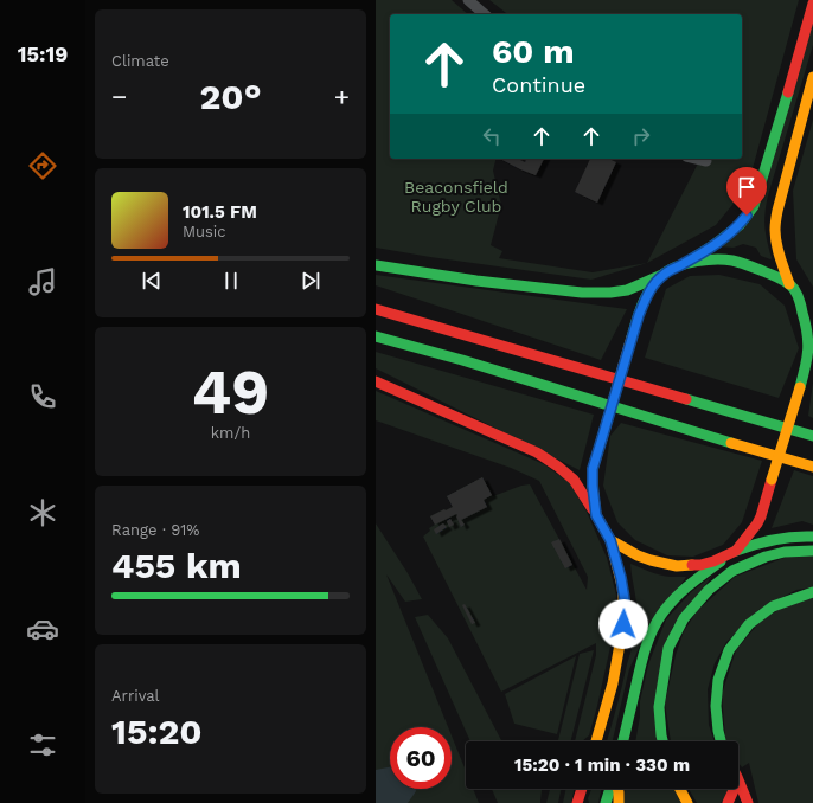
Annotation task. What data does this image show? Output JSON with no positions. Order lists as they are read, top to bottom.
{
  "parks": ["Beaconsfield Rugby Club"],
  "page": {
    "tabs": "15:19",
    "tile": [
      "Climate",
      ["49", "km/h"],
      ["Range · 91%", "455 km"],
      ["Arrival", "15:20"]
    ],
    "turn": ["60 m", "Continue"],
    "heat": ["−", "20°", "+"],
    "song": ["101.5 FM", "Music"],
    "limit": "60",
    "trip": "15:20 · 1 min · 330 m"
  }
}
